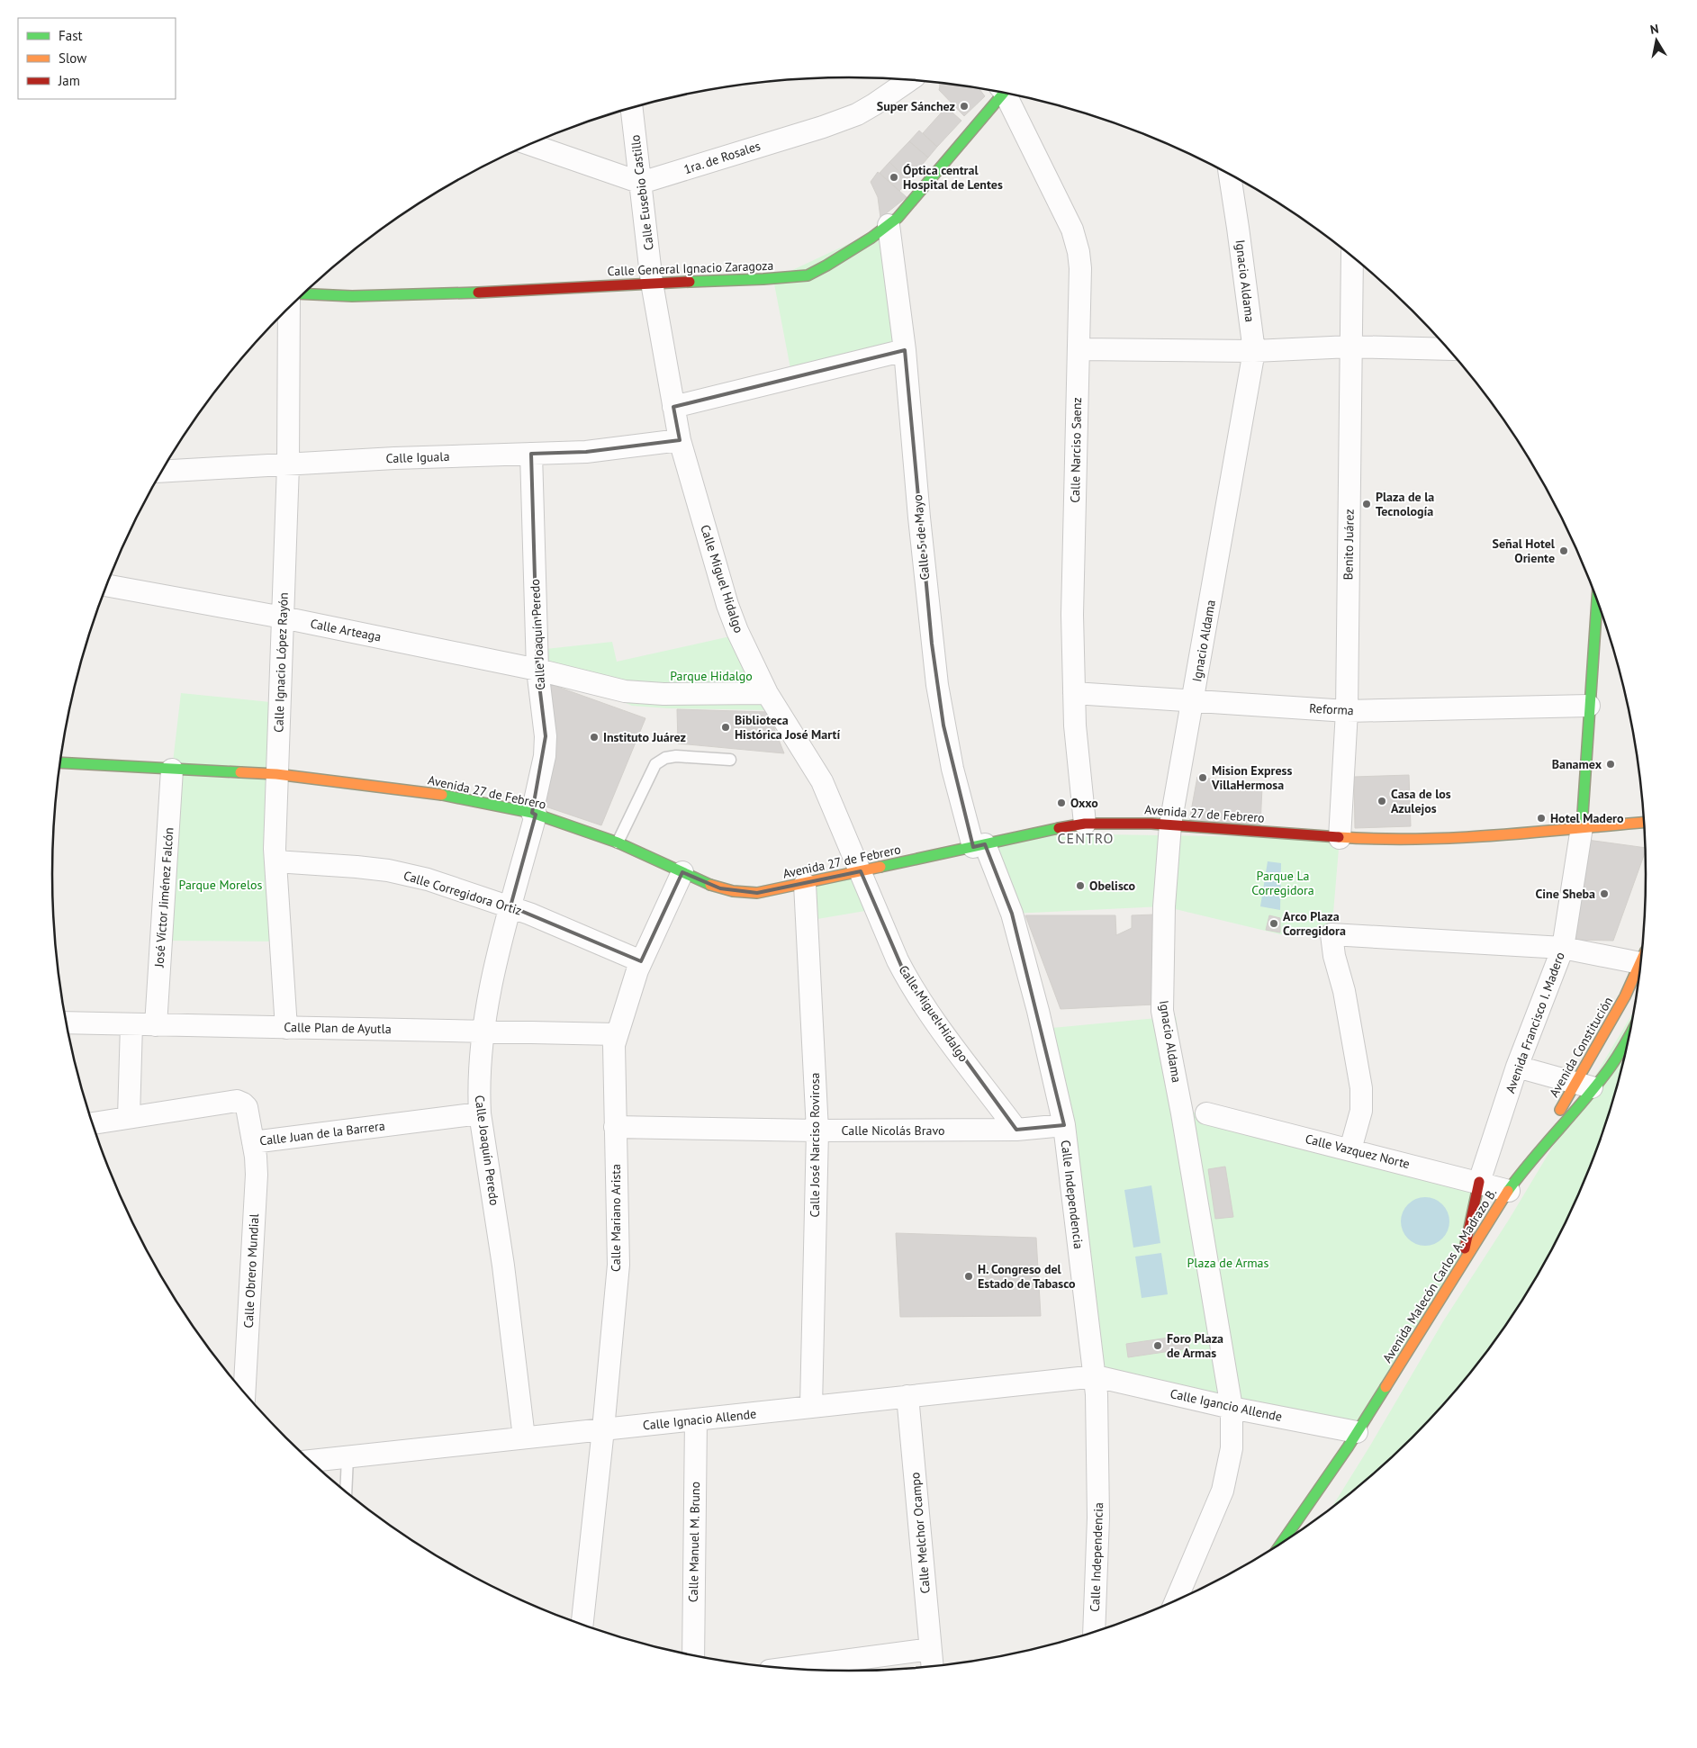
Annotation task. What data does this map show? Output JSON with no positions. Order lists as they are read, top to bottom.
{
  "streets": {
    "main road": [
      "Calle General Ignacio Zaragoza",
      "Avenida 27 de Febrero",
      "Avenida Francisco I. Madero",
      "Avenida Constitución",
      "Avenida Malecón Carlos A. Madrazo B."
    ],
    "street": [
      "1ra. de Rosales",
      "Calle Eusebio Castillo",
      "Ignacio Aldama",
      "Calle Narciso Saenz",
      "Calle Iguala",
      "Calle 5 de Mayo",
      "Benito Juárez",
      "Calle Miguel Hidalgo",
      "Calle Arteaga",
      "Calle Joaquín Peredo",
      "Calle Ignacio López Rayón",
      "Reforma",
      "Calle Corregidora Ortiz",
      "José Víctor Jiménez Falcón",
      "Calle Plan de Ayutla",
      "Calle Nicolás Bravo",
      "Calle Juan de la Barrera",
      "Calle José Narciso Rovirosa",
      "Calle Vazquez Norte",
      "Calle Independencia",
      "Calle Mariano Arista",
      "Calle Obrero Mundial",
      "Calle Igancio Allende",
      "Calle Ignacio Allende",
      "Calle Melchor Ocampo",
      "Calle Manuel M. Bruno"
    ]
  },
  "crossings": [
    ["1ra. de Rosales", "Calle Eusebio Castillo"],
    ["Calle Eusebio Castillo", "Calle General Ignacio Zaragoza"],
    ["Calle Eusebio Castillo", "Calle Miguel Hidalgo"],
    ["Calle General Ignacio Zaragoza", "Calle 5 de Mayo"],
    ["Calle General Ignacio Zaragoza", "Calle Miguel Hidalgo"],
    ["Ignacio Aldama", "Reforma"],
    ["Ignacio Aldama", "Avenida 27 de Febrero"],
    ["Ignacio Aldama", "Calle Igancio Allende"],
    ["Calle Narciso Saenz", "Reforma"],
    ["Calle Narciso Saenz", "Avenida 27 de Febrero"],
    ["Calle Iguala", "Calle Miguel Hidalgo"],
    ["Calle Iguala", "Calle Joaquín Peredo"],
    ["Calle Iguala", "Calle Ignacio López Rayón"],
    ["Calle 5 de Mayo", "Avenida 27 de Febrero"],
    ["Calle 5 de Mayo", "Calle Independencia"],
    ["Benito Juárez", "Reforma"],
    ["Benito Juárez", "Avenida 27 de Febrero"],
    ["Calle Miguel Hidalgo", "Calle Arteaga"],
    ["Calle Miguel Hidalgo", "Avenida 27 de Febrero"],
    ["Calle Miguel Hidalgo", "Calle Nicolás Bravo"],
    ["Calle Arteaga", "Calle Joaquín Peredo"],
    ["Calle Arteaga", "Calle Ignacio López Rayón"],
    ["Calle Joaquín Peredo", "Avenida 27 de Febrero"],
    ["Calle Joaquín Peredo", "Calle Corregidora Ortiz"],
    ["Calle Joaquín Peredo", "Calle Plan de Ayutla"],
    ["Calle Joaquín Peredo", "Calle Juan de la Barrera"],
    ["Calle Joaquín Peredo", "Calle Ignacio Allende"],
    ["Calle Ignacio López Rayón", "Avenida 27 de Febrero"],
    ["Calle Ignacio López Rayón", "Calle Corregidora Ortiz"],
    ["Calle Ignacio López Rayón", "Calle Plan de Ayutla"],
    ["Reforma", "Avenida Francisco I. Madero"],
    ["Avenida 27 de Febrero", "José Víctor Jiménez Falcón"],
    ["Avenida 27 de Febrero", "Avenida Francisco I. Madero"],
    ["Avenida 27 de Febrero", "Calle José Narciso Rovirosa"],
    ["Avenida 27 de Febrero", "Calle Independencia"],
    ["Avenida 27 de Febrero", "Calle Mariano Arista"],
    ["Calle Corregidora Ortiz", "Calle Mariano Arista"],
    ["José Víctor Jiménez Falcón", "Calle Plan de Ayutla"],
    ["Avenida Francisco I. Madero", "Calle Vazquez Norte"],
    ["Avenida Francisco I. Madero", "Avenida Malecón Carlos A. Madrazo B."],
    ["Calle Plan de Ayutla", "Calle Mariano Arista"],
    ["Avenida Constitución", "Avenida Malecón Carlos A. Madrazo B."],
    ["Calle Nicolás Bravo", "Calle José Narciso Rovirosa"],
    ["Calle Nicolás Bravo", "Calle Independencia"],
    ["Calle Nicolás Bravo", "Calle Mariano Arista"],
    ["Calle Juan de la Barrera", "Calle Obrero Mundial"],
    ["Calle José Narciso Rovirosa", "Calle Ignacio Allende"],
    ["Calle Vazquez Norte", "Avenida Malecón Carlos A. Madrazo B."],
    ["Calle Independencia", "Calle Igancio Allende"],
    ["Calle Independencia", "Calle Ignacio Allende"],
    ["Calle Mariano Arista", "Calle Ignacio Allende"],
    ["Avenida Malecón Carlos A. Madrazo B.", "Calle Igancio Allende"],
    ["Calle Igancio Allende", "Calle Ignacio Allende"],
    ["Calle Ignacio Allende", "Calle Melchor Ocampo"],
    ["Calle Ignacio Allende", "Calle Manuel M. Bruno"]
  ],
  "districts": ["CENTRO"],
  "parks": [
    "Parque Hidalgo",
    "Parque La Corregidora",
    "Parque Morelos",
    "Plaza de Armas"
  ],
  "places": [
    "Super Sánchez",
    "Óptica central Hospital de Lentes",
    "Plaza de la Tecnología",
    "Señal Hotel Oriente",
    "Biblioteca Histórica José Martí",
    "Instituto Juárez",
    "Banamex",
    "Mision Express VillaHermosa",
    "Casa de los Azulejos",
    "Oxxo",
    "Hotel Madero",
    "Obelisco",
    "Cine Sheba",
    "Arco Plaza Corregidora",
    "H. Congreso del Estado de Tabasco",
    "Foro Plaza de Armas"
  ],
  "legend": ["Fast", "Slow", "Jam"],
  "north": "top"
}
